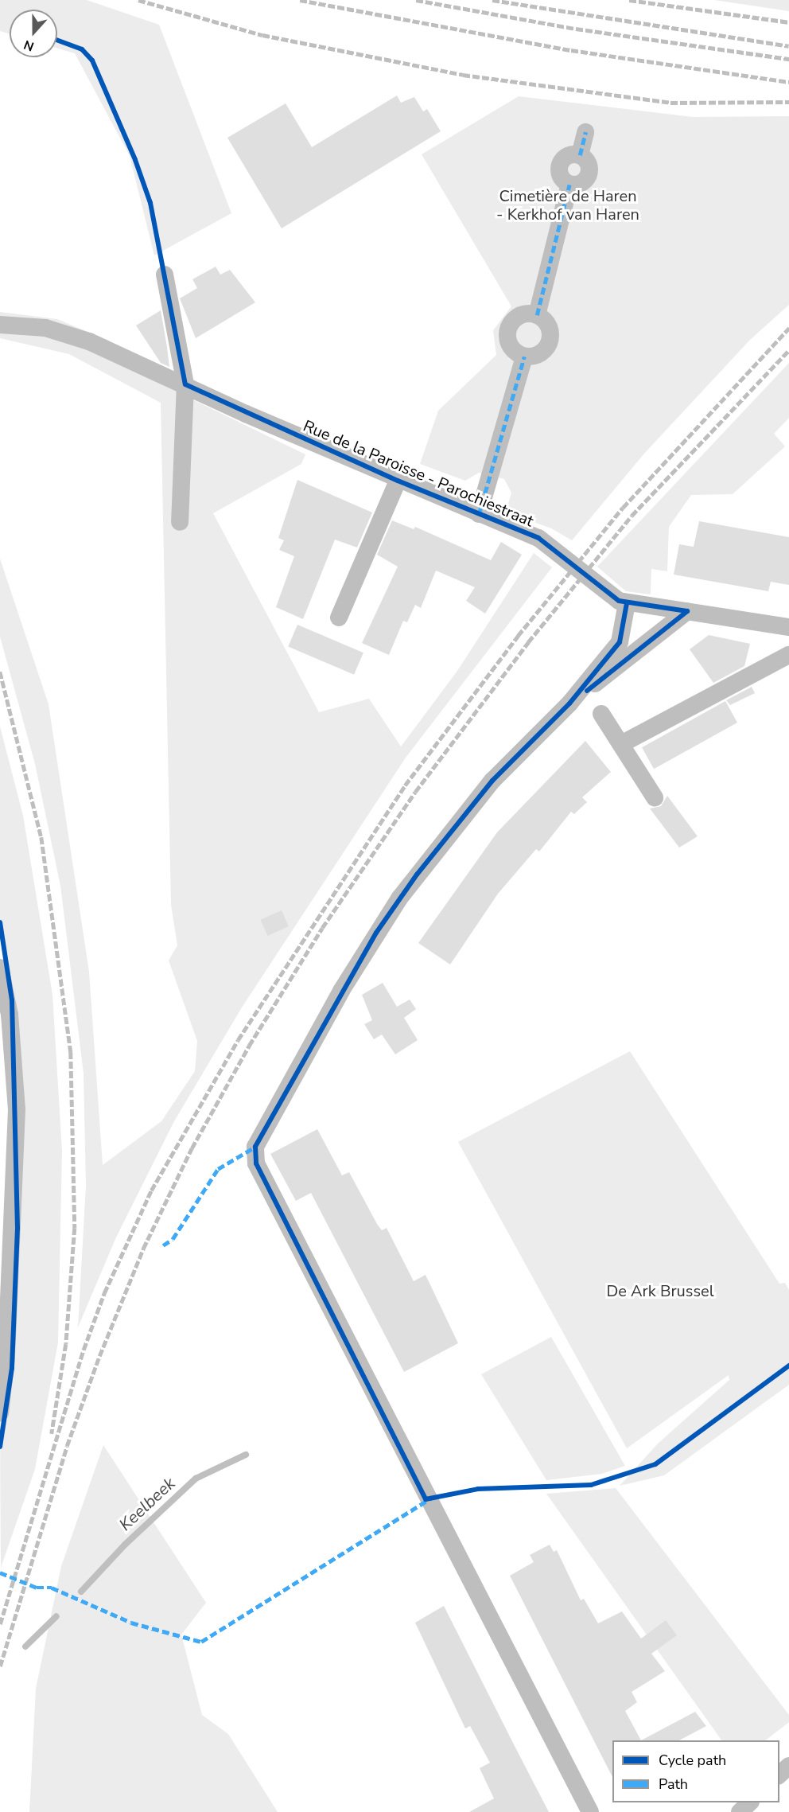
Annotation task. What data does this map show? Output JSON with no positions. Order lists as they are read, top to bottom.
{
  "streets": {
    "street": ["Rue de la Paroisse - Parochiestraat"]
  },
  "water": ["Keelbeek"],
  "parks": ["Cimetière de Haren - Kerkhof van Haren", "De Ark Brussel"],
  "legend": ["Cycle path", "Path"],
  "north": "bottom"
}
